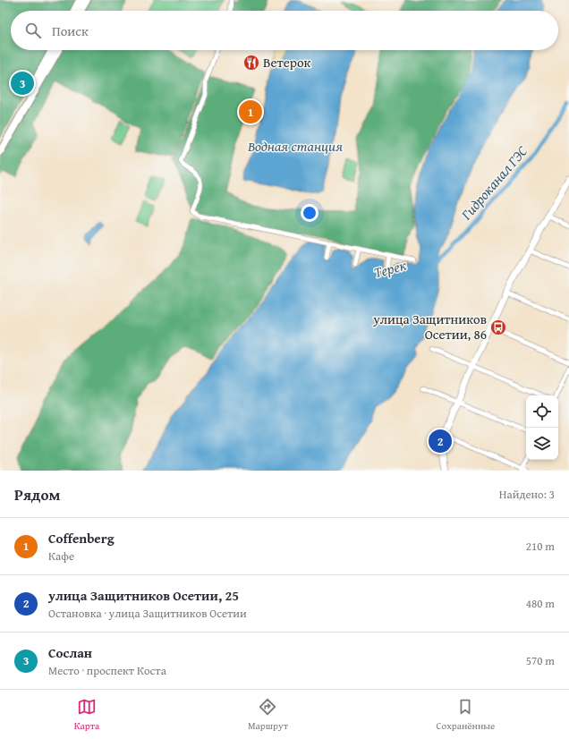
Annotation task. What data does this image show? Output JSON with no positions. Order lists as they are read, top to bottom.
{
  "water": ["Водная станция", "Гидроканал ГЭС", "Терек"],
  "places": {
    "restaurant": ["Ветерок"],
    "bus stop": ["улица Защитников Осетии, 86"]
  },
  "page": {
    "search": "Поиск",
    "pins": ["3", "1", "2"],
    "heading": ["Рядом", "Найдено: 3"],
    "list": [
      {
        "mark": "1",
        "name": "Coffenberg",
        "note": "Кафе",
        "value": "210 m"
      },
      {
        "mark": "2",
        "name": "улица Защитников Осетии, 25",
        "note": "Остановка · улица Защитников Осетии",
        "value": "480 m"
      },
      {
        "mark": "3",
        "name": "Сослан",
        "note": "Место · проспект Коста",
        "value": "570 m"
      }
    ],
    "nav": ["Карта", "Маршрут", "Сохранённые"]
  }
}
